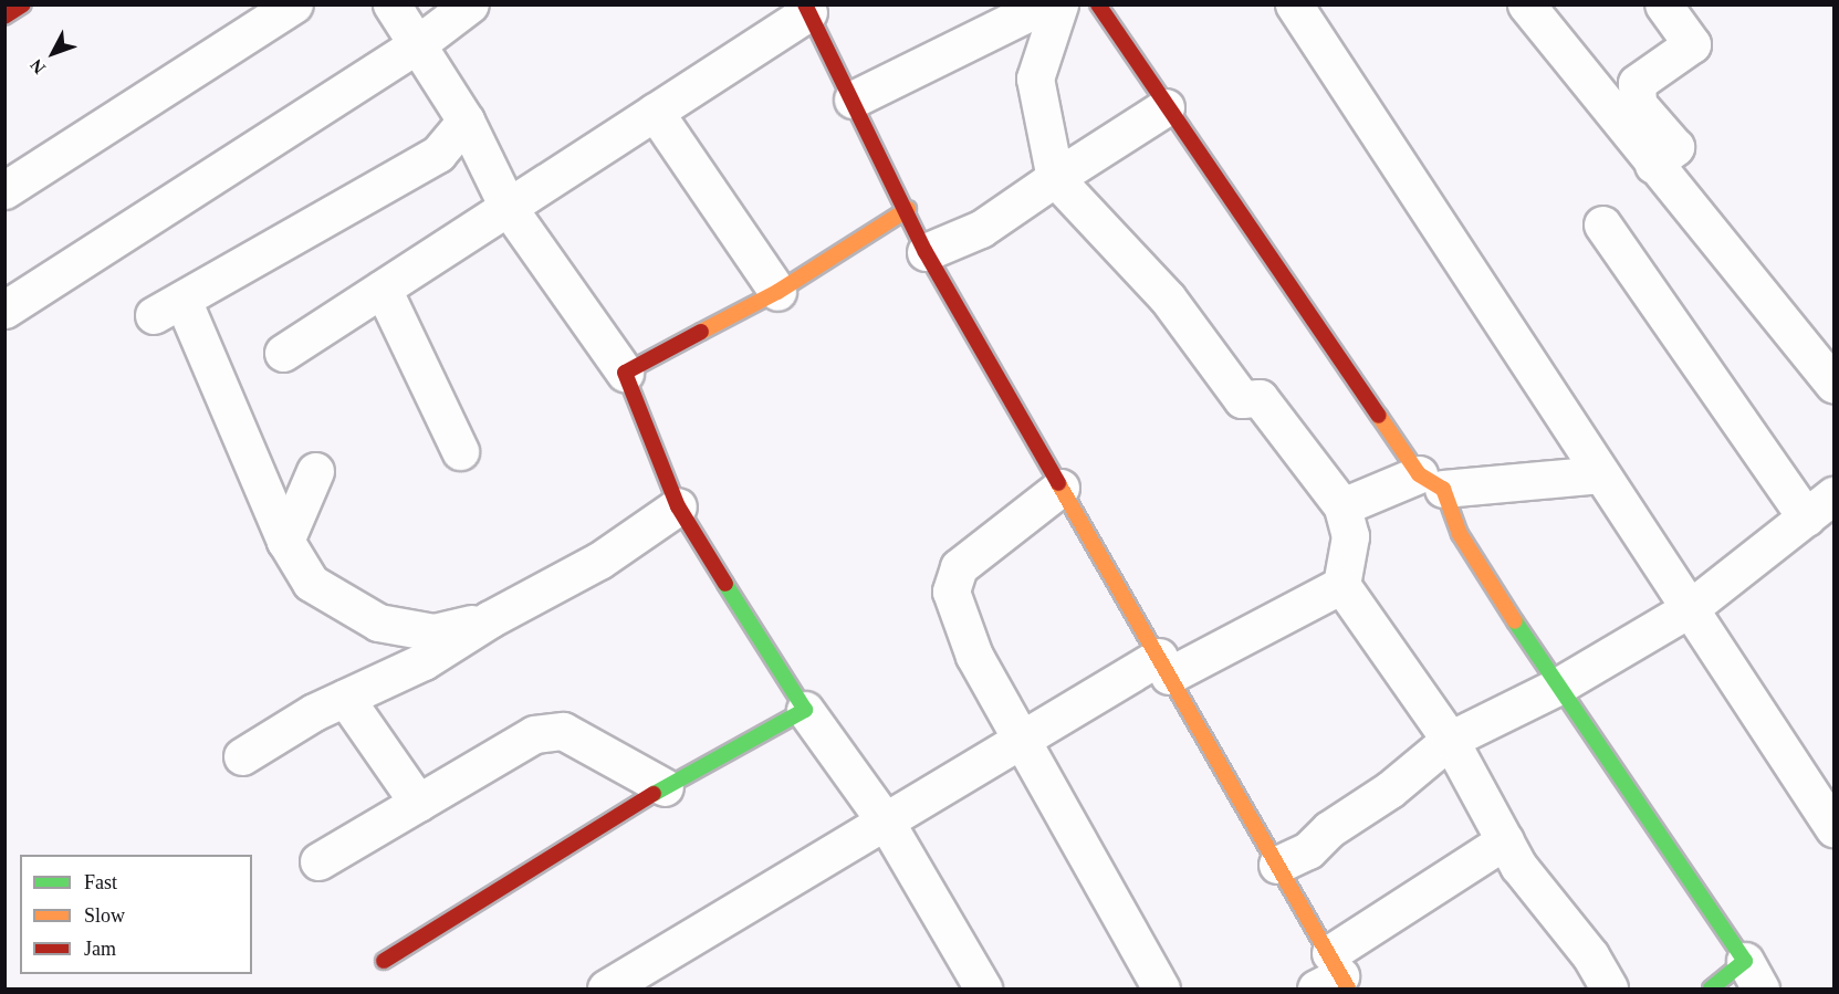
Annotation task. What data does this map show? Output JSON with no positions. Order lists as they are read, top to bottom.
{
  "legend": ["Fast", "Slow", "Jam"],
  "north": "bottom left"
}
